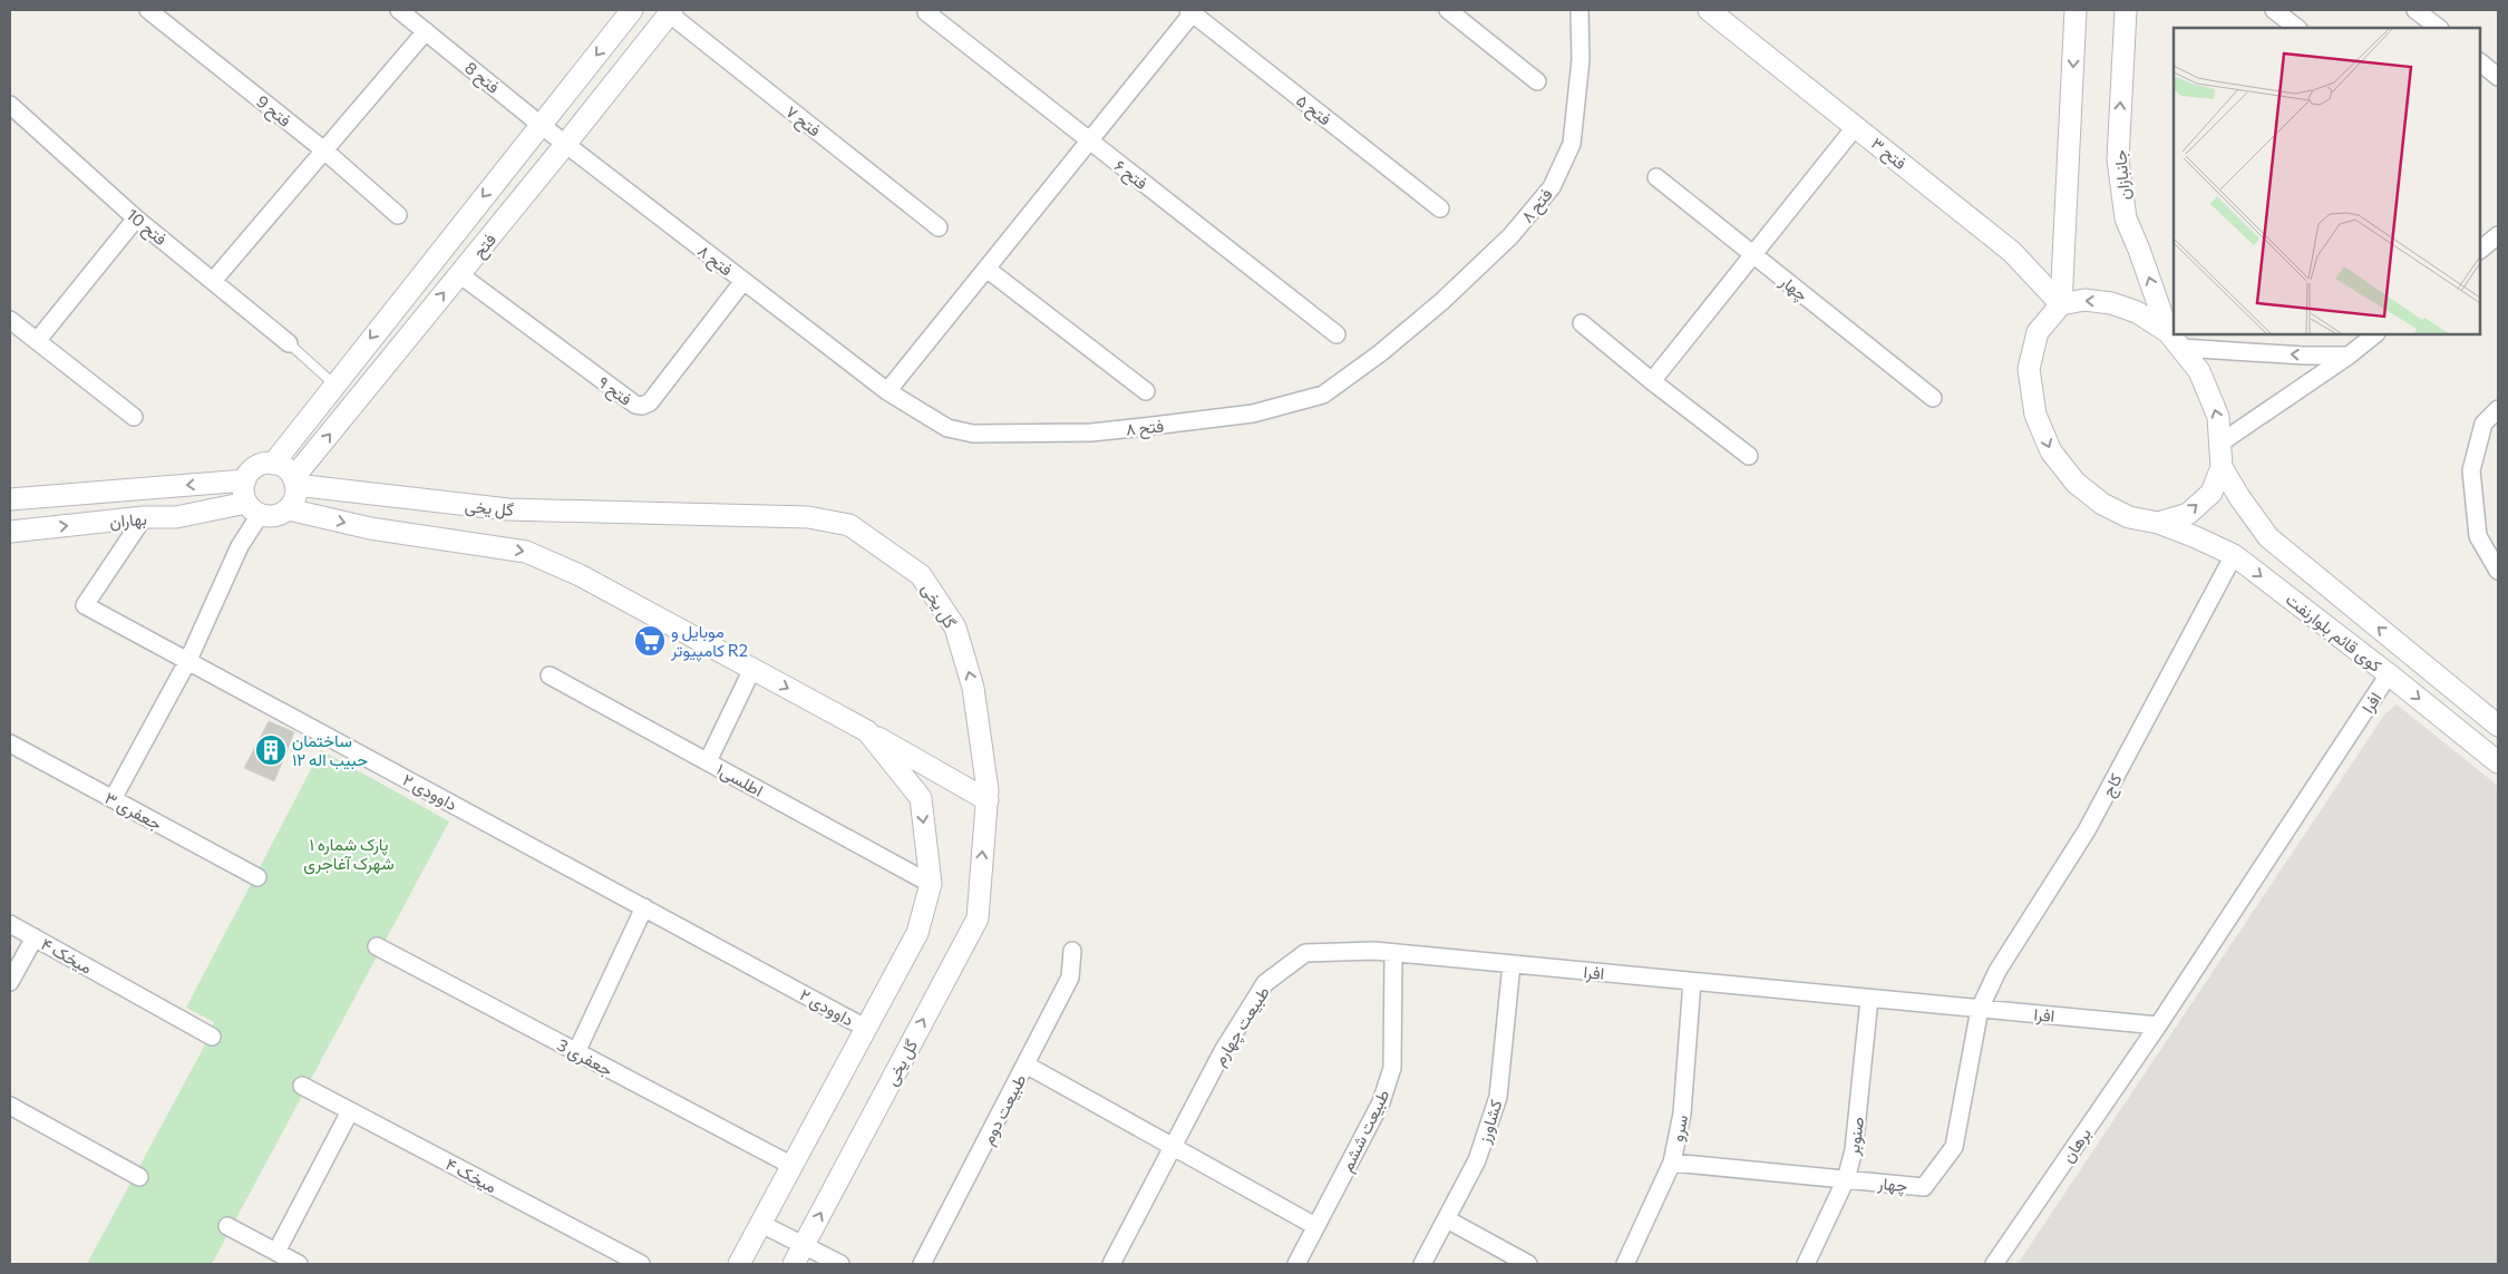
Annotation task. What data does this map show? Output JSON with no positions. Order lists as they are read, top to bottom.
{
  "streets": {
    "street": [
      "فتح 8",
      "فتح ۵",
      "فتح 9",
      "فتح ۷",
      "فتح ۳",
      "فتح ۶",
      "جانبازان",
      "فتح ۸",
      "فتح 10",
      "فتح",
      "چهار",
      "فتح ۹",
      "گل یخی",
      "بهاران",
      "کوی قائم بلوارنفت",
      "افرا",
      "اطلسی۱",
      "کاج",
      "داوودی ۲",
      "جعفری ۳",
      "میخک ۴",
      "طبیعت چهارم",
      "3 جعفری",
      "طبیعت دوم",
      "کشاورز",
      "سرو",
      "طبیعت ششم",
      "صنوبر",
      "برهان"
    ]
  },
  "crossings": [
    ["فتح 8", "فتح ۸"],
    ["فتح 8", "فتح"],
    ["فتح ۷", "فتح"],
    ["فتح ۳", "کوی قائم بلوارنفت"],
    ["فتح ۸", "فتح"],
    ["فتح ۸", "فتح ۹"],
    ["فتح", "فتح ۹"],
    ["فتح", "گل یخی"],
    ["فتح", "بهاران"],
    ["چهار", "افرا"],
    ["چهار", "کاج"],
    ["چهار", "سرو"],
    ["چهار", "صنوبر"],
    ["گل یخی", "بهاران"],
    ["بهاران", "داوودی ۲"],
    ["کوی قائم بلوارنفت", "افرا"],
    ["کوی قائم بلوارنفت", "کاج"],
    ["افرا", "کاج"],
    ["افرا", "طبیعت چهارم"],
    ["افرا", "کشاورز"],
    ["افرا", "سرو"],
    ["افرا", "صنوبر"],
    ["افرا", "برهان"],
    ["طبیعت چهارم", "کشاورز"],
    ["طبیعت چهارم", "طبیعت ششم"]
  ],
  "parks": ["پارک شماره ۱ شهرک آغاجری"],
  "places": {
    "supermarket": ["موبایل و کامپیوتر R2"],
    "building": ["ساختمان حبیب اله ۱۲"]
  }
}
